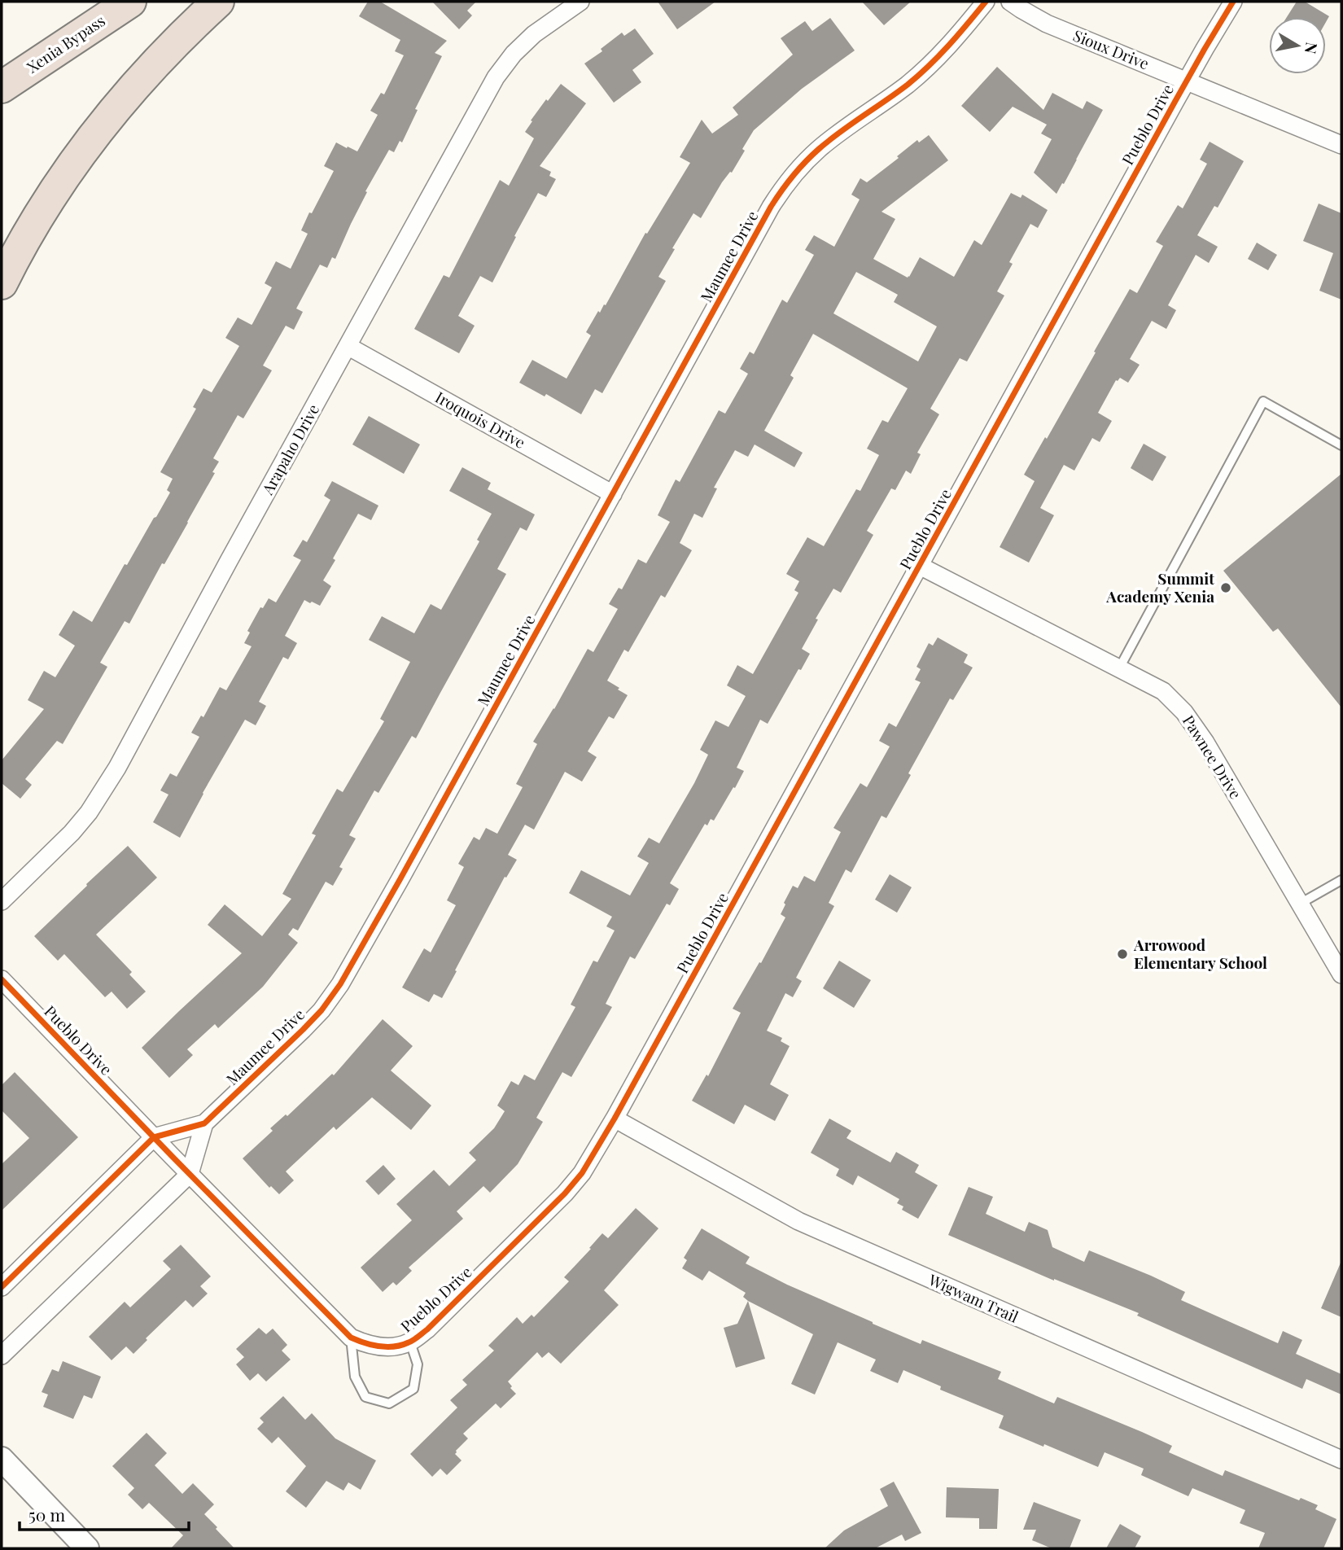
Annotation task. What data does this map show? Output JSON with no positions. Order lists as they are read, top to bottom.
{
  "streets": {
    "highway": ["Xenia Bypass"],
    "street": [
      "Sioux Drive",
      "Pueblo Drive",
      "Maumee Drive",
      "Iroquois Drive",
      "Arapaho Drive",
      "Pawnee Drive",
      "Wigwam Trail"
    ]
  },
  "crossings": [
    ["Sioux Drive", "Pueblo Drive"],
    ["Pueblo Drive", "Maumee Drive"],
    ["Pueblo Drive", "Pawnee Drive"],
    ["Pueblo Drive", "Wigwam Trail"],
    ["Maumee Drive", "Iroquois Drive"],
    ["Iroquois Drive", "Arapaho Drive"]
  ],
  "places": ["Summit Academy Xenia", "Arrowood Elementary School"],
  "scale_bar": "50 m",
  "north": "right"
}
